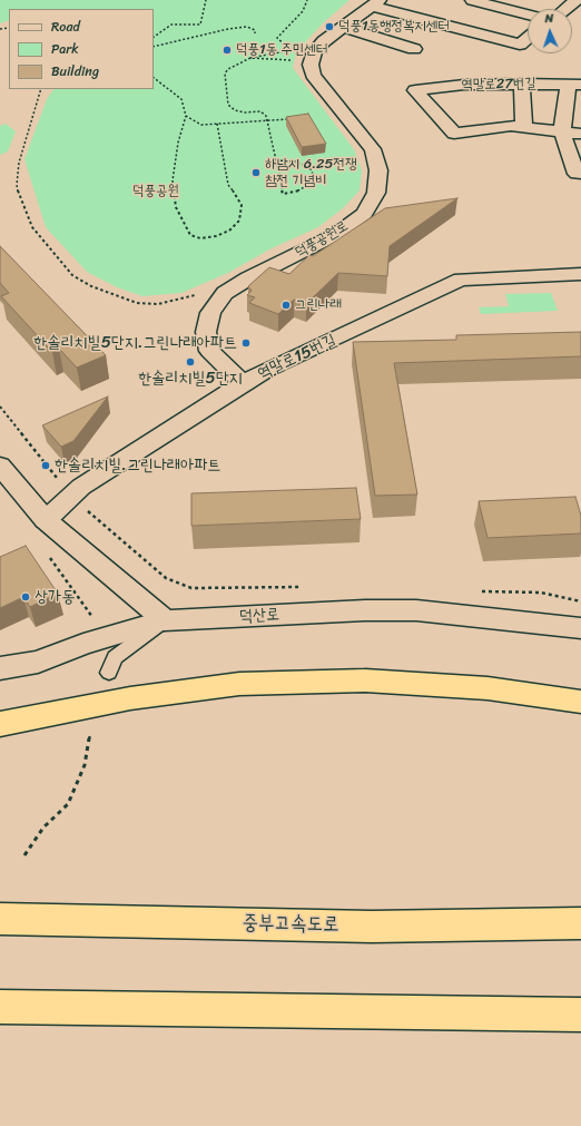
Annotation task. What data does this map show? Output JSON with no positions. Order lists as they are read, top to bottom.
{
  "streets": {
    "highway": ["중부고속도로"],
    "street": [
      "역말로27번길",
      "덕풍공원로",
      "역말로15번길",
      "덕산로"
    ]
  },
  "crossings": [
    ["덕풍공원로", "역말로15번길"]
  ],
  "parks": ["덕풍공원"],
  "places": [
    "덕풍1동행정복지센터",
    "덕풍1동 주민센터",
    "하남시 6.25전쟁 참전 기념비",
    "그린나래",
    "한솔리치빌5단지.그린나래아파트",
    "한솔리치빌5단지",
    "한솔리치빌.그린나래아파트",
    "상가동"
  ],
  "legend": ["Road", "Park", "Building"],
  "north": "top"
}
